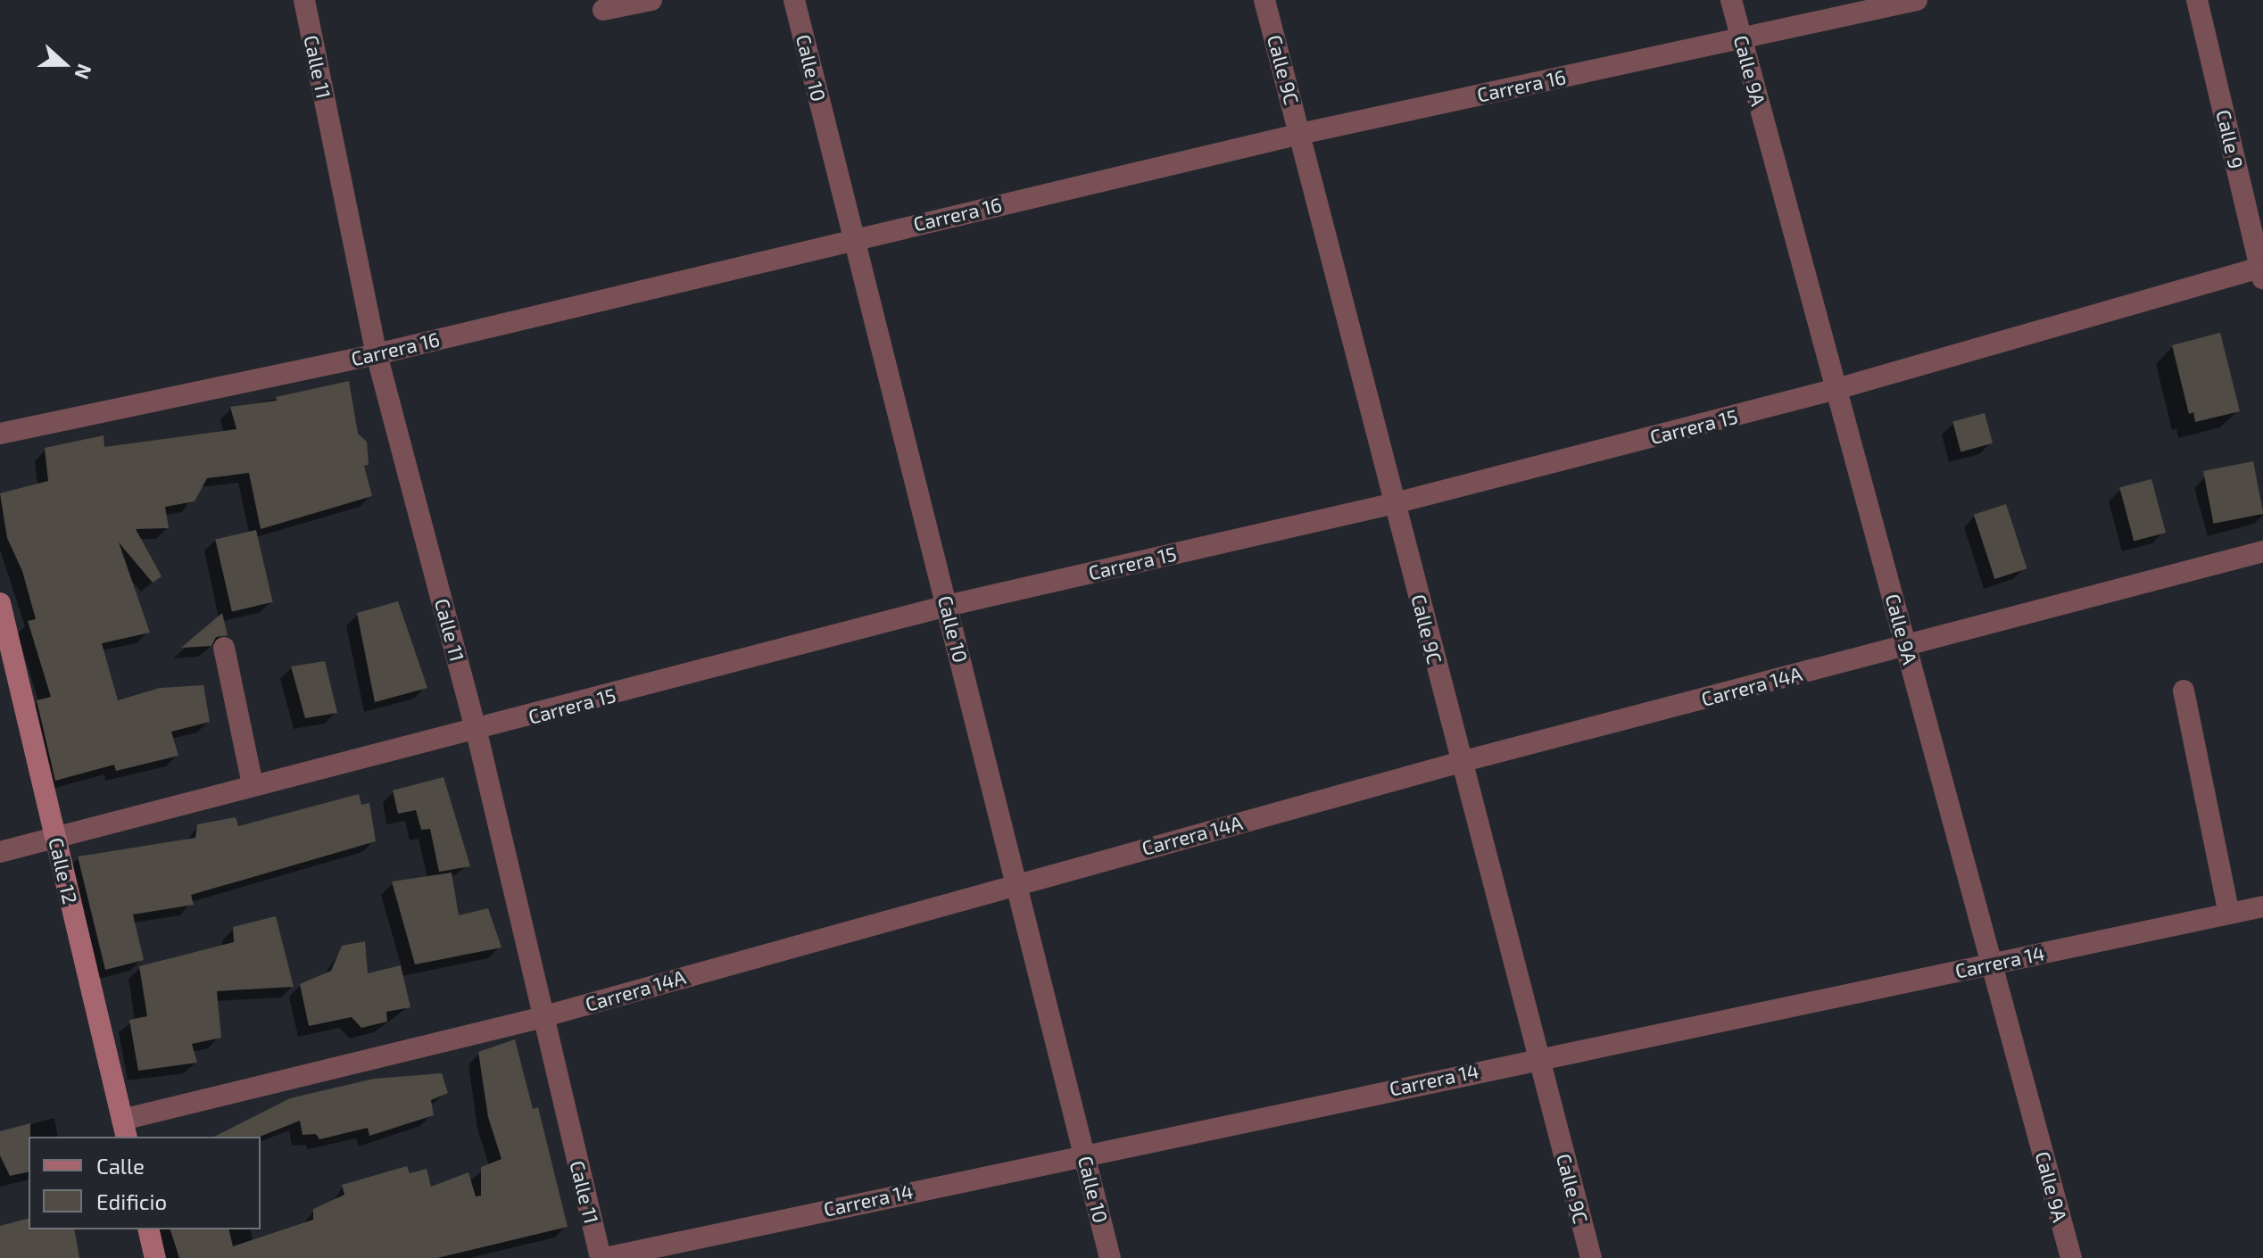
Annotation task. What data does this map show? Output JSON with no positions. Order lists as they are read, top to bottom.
{
  "streets": {
    "street": [
      "Calle 11",
      "Calle 10",
      "Calle 9C",
      "Calle 9A",
      "Carrera 16",
      "Calle 9",
      "Carrera 15",
      "Carrera 14A",
      "Calle 12",
      "Carrera 14"
    ]
  },
  "crossings": [
    ["Calle 11", "Carrera 16"],
    ["Calle 11", "Carrera 15"],
    ["Calle 11", "Carrera 14A"],
    ["Calle 11", "Carrera 14"],
    ["Calle 10", "Carrera 16"],
    ["Calle 10", "Carrera 15"],
    ["Calle 10", "Carrera 14A"],
    ["Calle 10", "Carrera 14"],
    ["Calle 9C", "Carrera 16"],
    ["Calle 9C", "Carrera 15"],
    ["Calle 9C", "Carrera 14A"],
    ["Calle 9C", "Carrera 14"],
    ["Calle 9A", "Carrera 16"],
    ["Calle 9A", "Carrera 15"],
    ["Calle 9A", "Carrera 14A"],
    ["Calle 9A", "Carrera 14"],
    ["Calle 9", "Carrera 15"],
    ["Carrera 15", "Calle 12"],
    ["Carrera 14A", "Calle 12"]
  ],
  "legend": ["Calle", "Edificio"],
  "north": "right"
}
